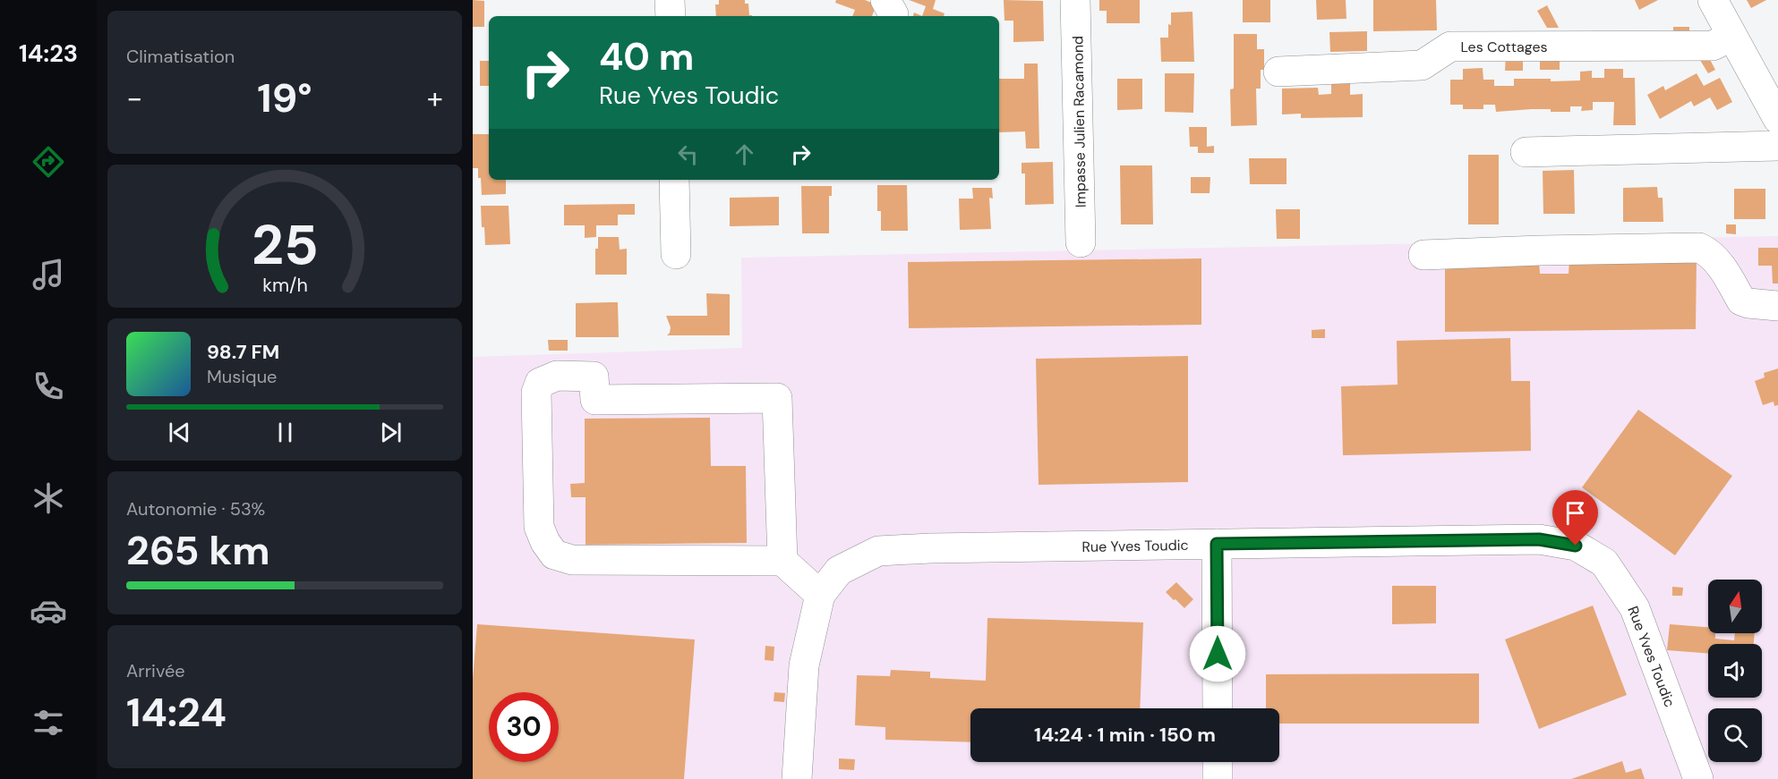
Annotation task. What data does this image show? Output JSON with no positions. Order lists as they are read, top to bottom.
{
  "streets": {
    "street": ["Les Cottages", "Impasse Julien Racamond", "Rue Yves Toudic"]
  },
  "north": "top",
  "page": {
    "tabs": "14:23",
    "tile": [
      "Climatisation",
      ["Autonomie · 53%", "265 km"],
      ["Arrivée", "14:24"]
    ],
    "turn": ["40 m", "Rue Yves Toudic"],
    "heat": ["−", "19°", "+"],
    "song": ["98.7 FM", "Musique"],
    "limit": "30",
    "trip": "14:24 · 1 min · 150 m",
    "gauge": ["25", "km/h"]
  }
}
